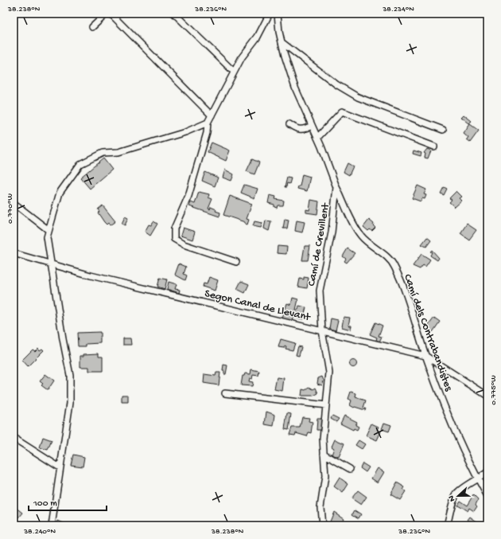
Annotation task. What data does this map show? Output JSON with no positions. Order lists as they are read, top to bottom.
{
  "streets": {
    "street": ["Camí de Crevillent", "Segon Canal de Llevant", "Camí dels Contrabandistes"]
  },
  "crossings": [
    ["Camí de Crevillent", "Segon Canal de Llevant"],
    ["Camí de Crevillent", "Camí dels Contrabandistes"],
    ["Segon Canal de Llevant", "Camí dels Contrabandistes"]
  ],
  "scale_bar": "100 m",
  "north": "left",
  "coordinates": [
    "38.238°N",
    "38.236°N",
    "38.234°N",
    "0.770°W",
    "0.775°W",
    "38.240°N"
  ]
}
